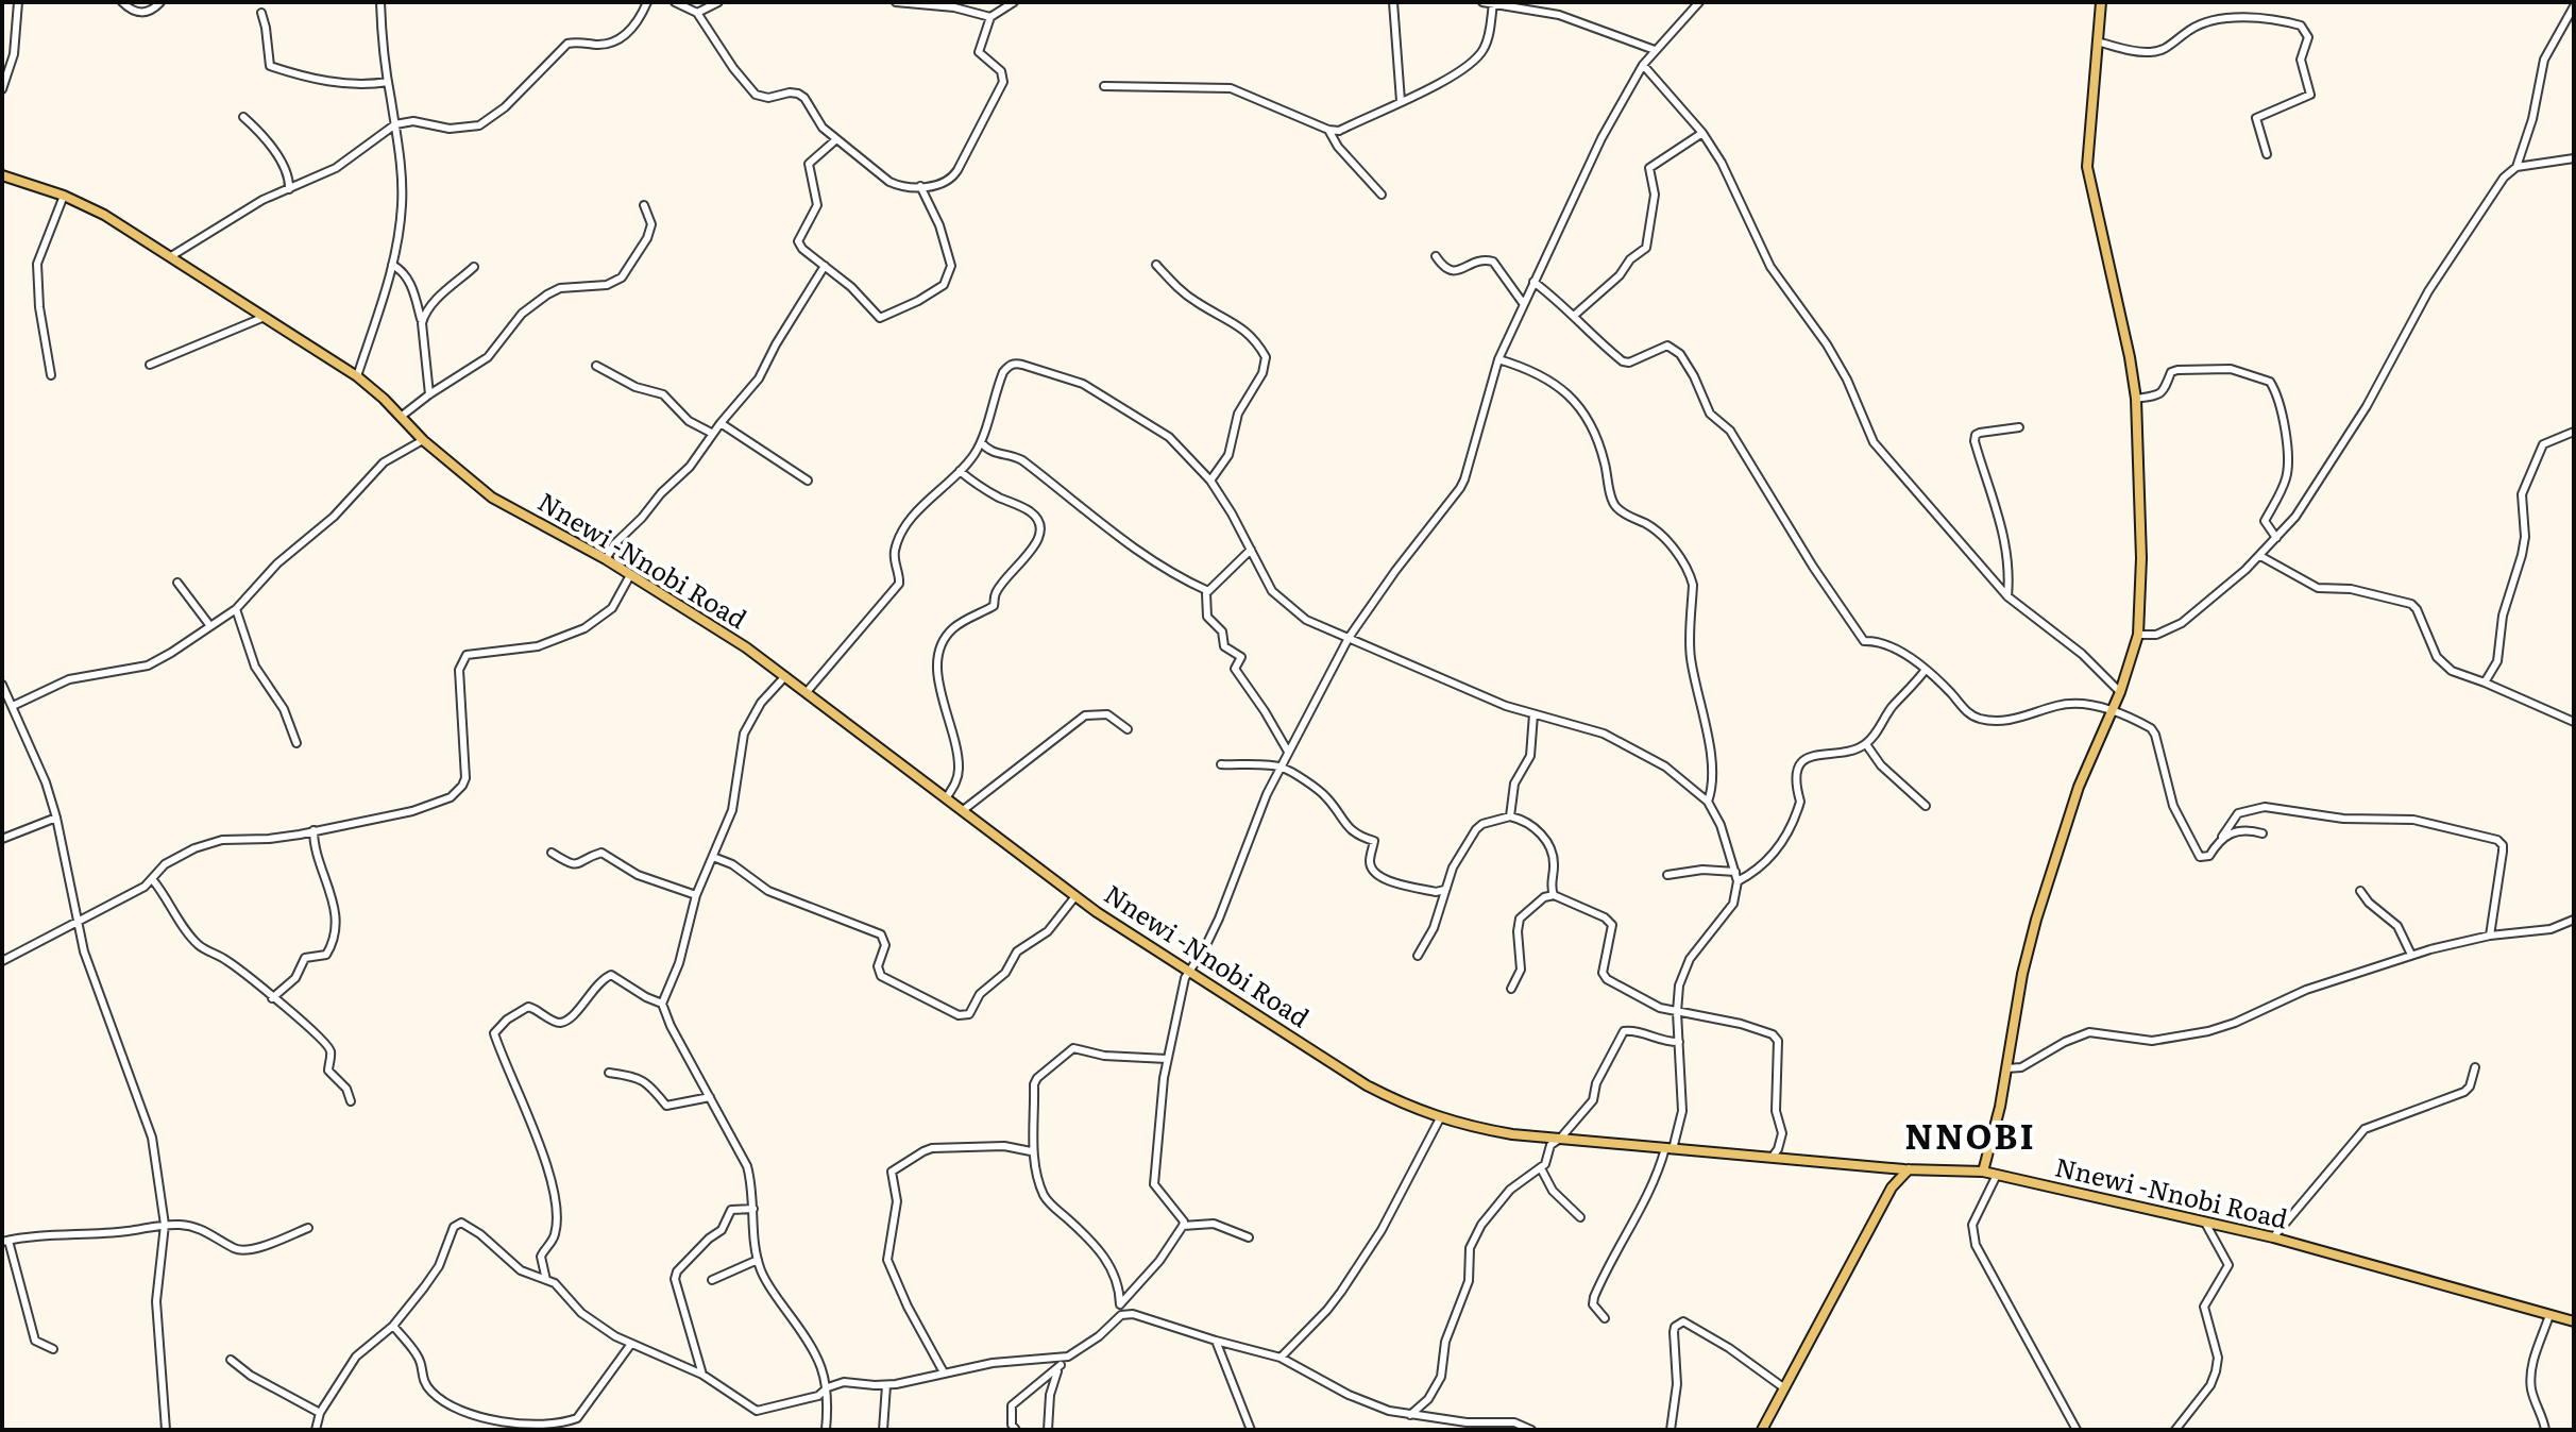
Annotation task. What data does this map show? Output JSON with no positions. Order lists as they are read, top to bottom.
{
  "streets": {
    "main road": ["Nnewi -Nnobi Road"]
  },
  "districts": ["NNOBI"]
}
